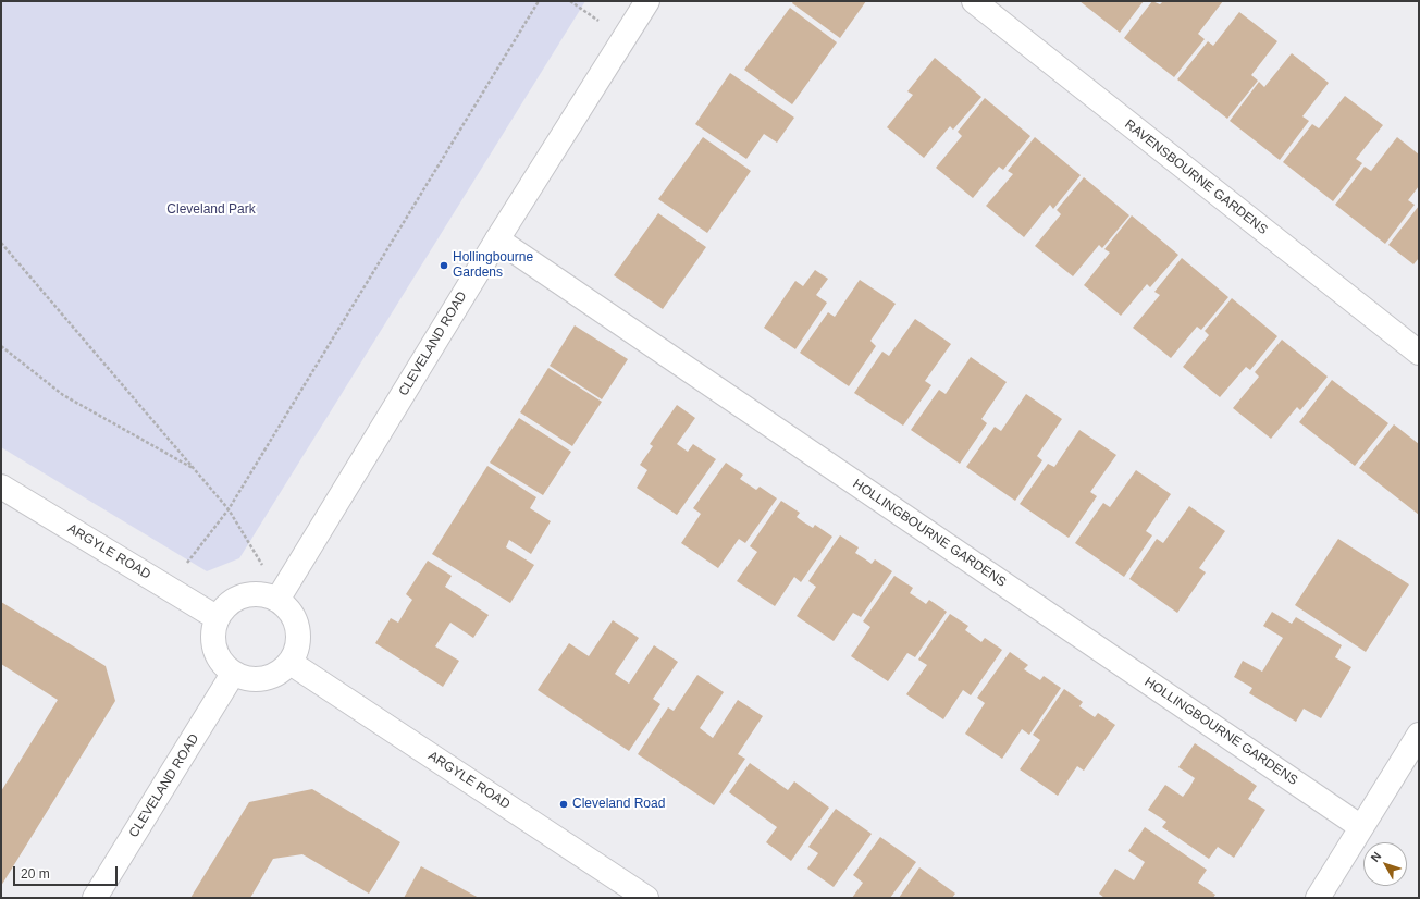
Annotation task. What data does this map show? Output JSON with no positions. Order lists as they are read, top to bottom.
{
  "streets": {
    "street": [
      "RAVENSBOURNE GARDENS",
      "CLEVELAND ROAD",
      "HOLLINGBOURNE GARDENS",
      "ARGYLE ROAD"
    ]
  },
  "crossings": [
    ["CLEVELAND ROAD", "HOLLINGBOURNE GARDENS"],
    ["CLEVELAND ROAD", "ARGYLE ROAD"]
  ],
  "parks": ["Cleveland Park"],
  "places": ["Hollingbourne Gardens", "Cleveland Road"],
  "scale_bar": "20 m",
  "north": "top left"
}
